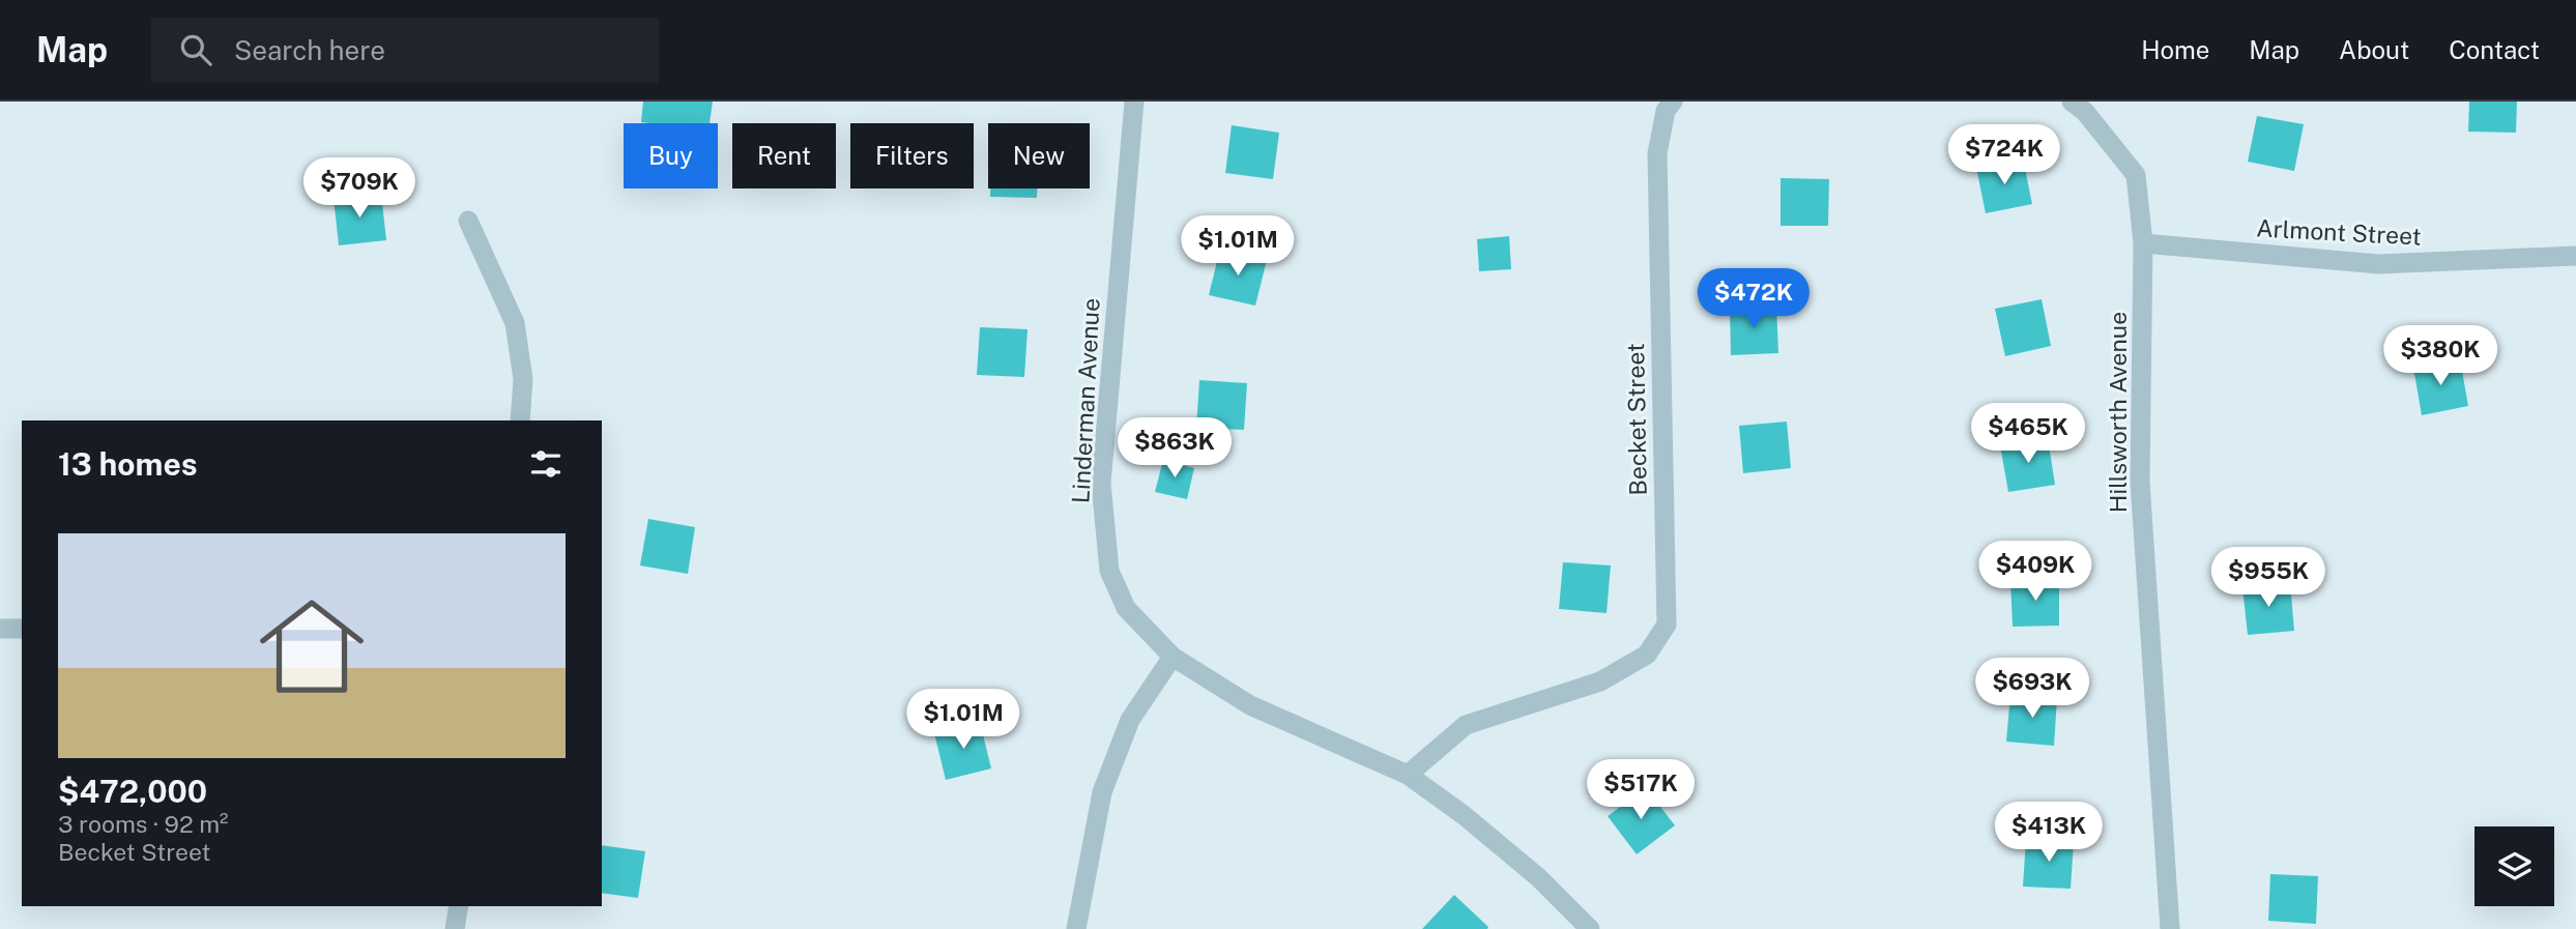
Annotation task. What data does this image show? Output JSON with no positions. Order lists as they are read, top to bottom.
{
  "streets": {
    "street": [
      "Arlmont Street",
      "Linderman Avenue",
      "Hillsworth Avenue",
      "Becket Street"
    ]
  },
  "crossings": [
    ["Arlmont Street", "Hillsworth Avenue"],
    ["Linderman Avenue", "Becket Street"]
  ],
  "page": {
    "header": "Map",
    "search": "Search here",
    "nav": [
      "Home",
      "Map",
      "About",
      "Contact"
    ],
    "chip": [
      "Buy",
      "Rent",
      "Filters",
      "New"
    ],
    "price": [
      "$724K",
      "$709K",
      "$1.01M",
      "$472K",
      "$380K",
      "$465K",
      "$863K",
      "$409K",
      "$955K",
      "$693K",
      "$1.01M",
      "$517K",
      "$413K"
    ],
    "heading": "13 homes",
    "list": [
      {
        "name": "$472,000",
        "note": "3 rooms · 92 m² · Becket Street"
      }
    ]
  }
}
